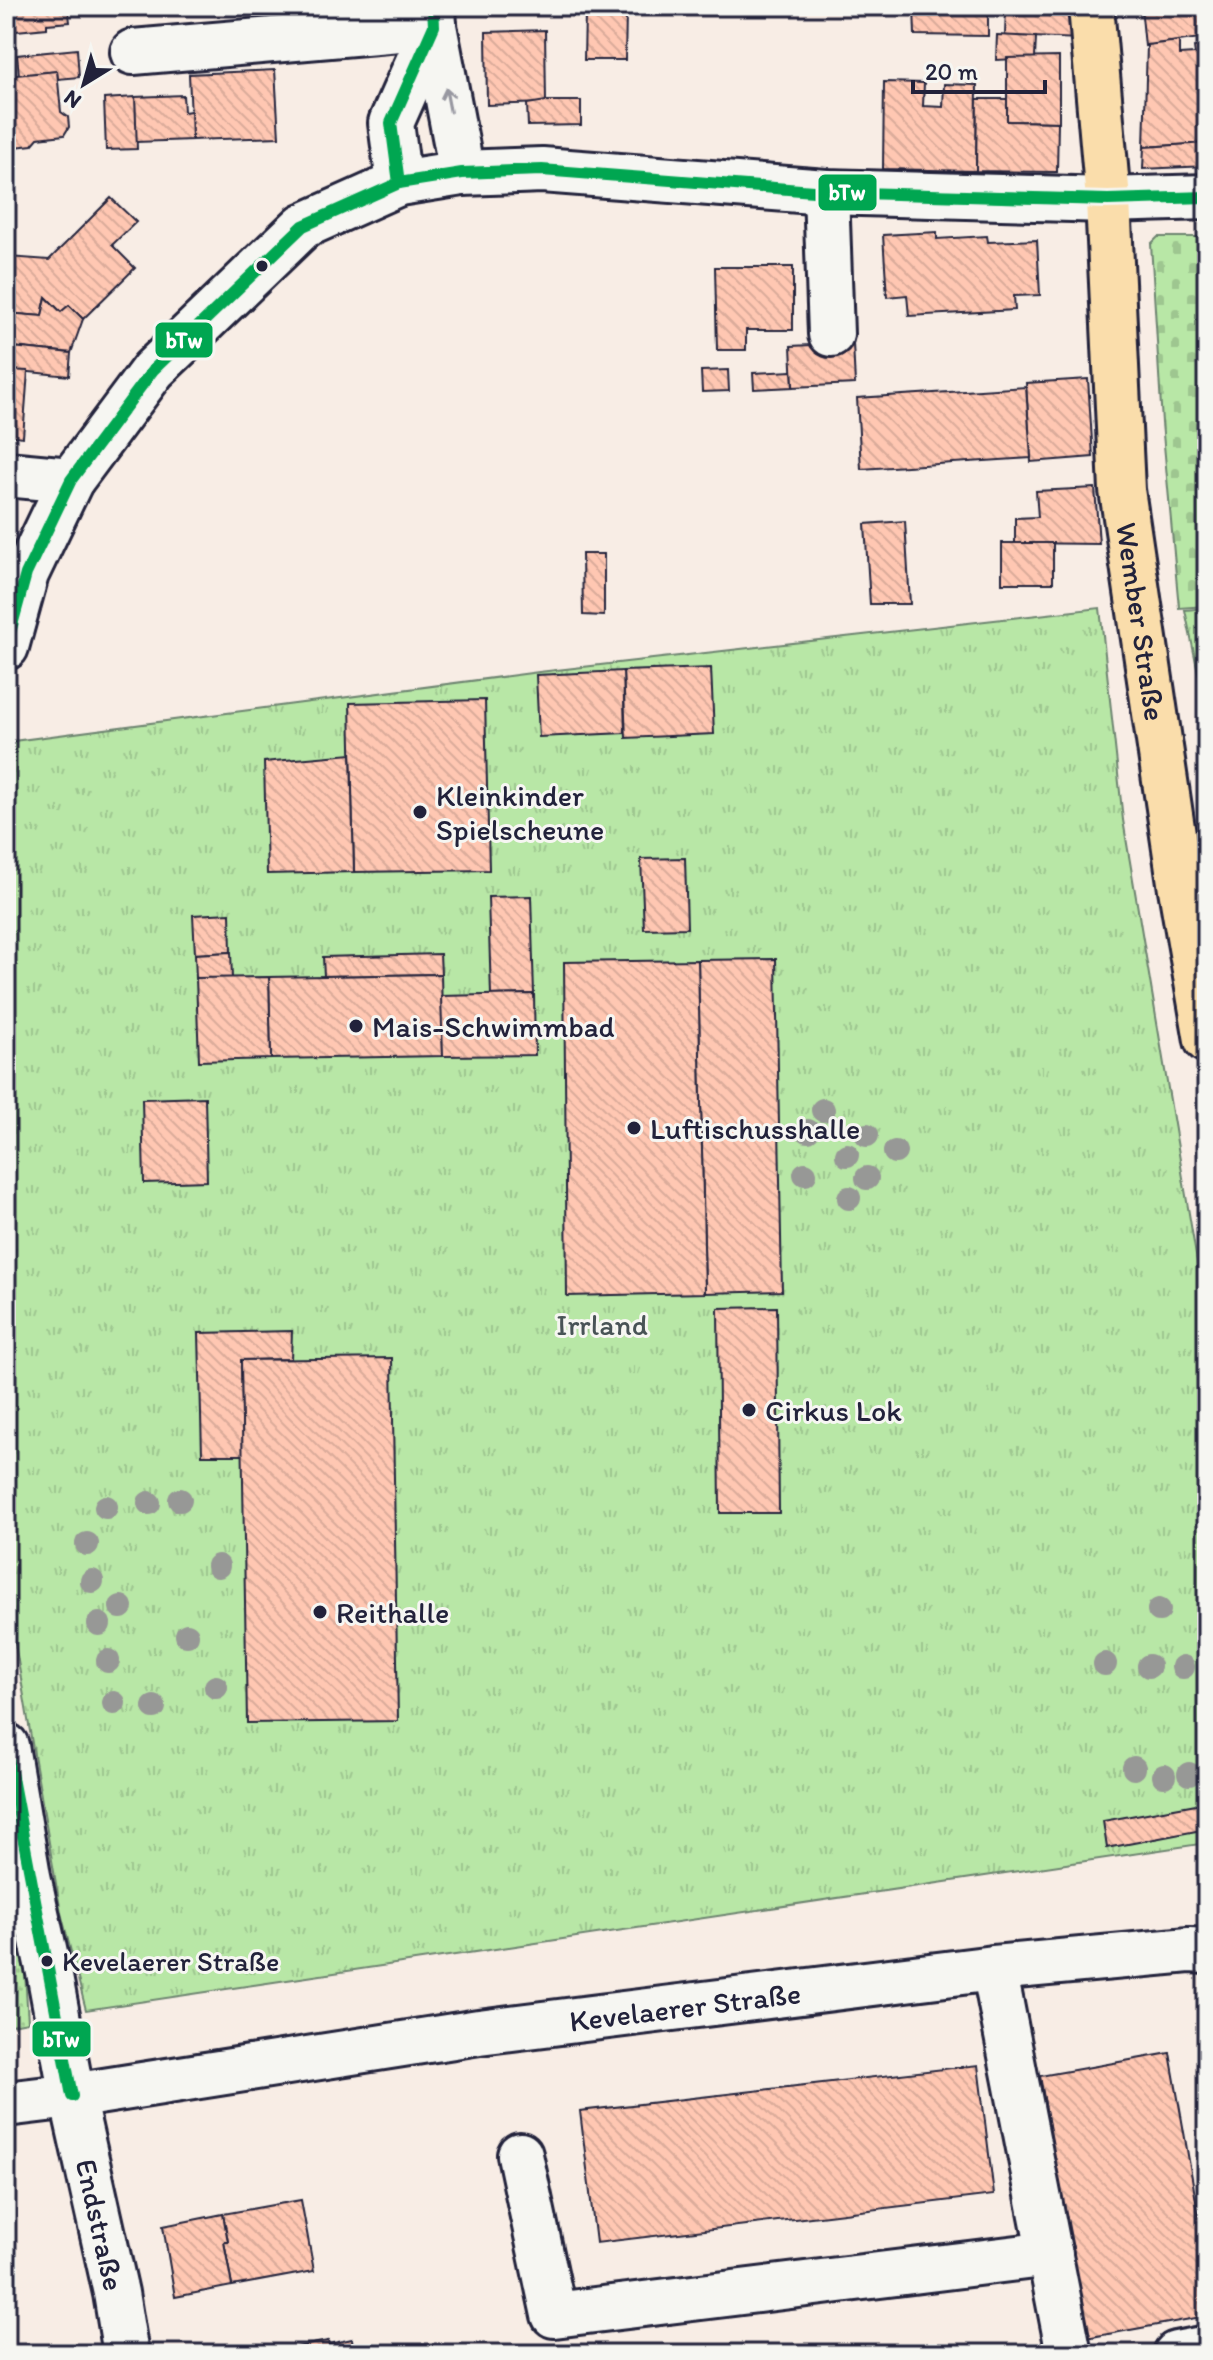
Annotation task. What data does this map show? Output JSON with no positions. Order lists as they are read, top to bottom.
{
  "streets": {
    "main road": ["Wember Straße"],
    "street": ["Kevelaerer Straße", "Endstraße"]
  },
  "crossings": [
    ["Kevelaerer Straße", "Endstraße"]
  ],
  "parks": ["Irrland"],
  "places": [
    "Kleinkinder Spielscheune",
    "Mais-Schwimmbad",
    "Luftischusshalle",
    "Cirkus Lok",
    "Reithalle",
    "Kevelaerer Straße"
  ],
  "lines": ["transit line bTw"],
  "scale_bar": "20 m",
  "north": "bottom left"
}
